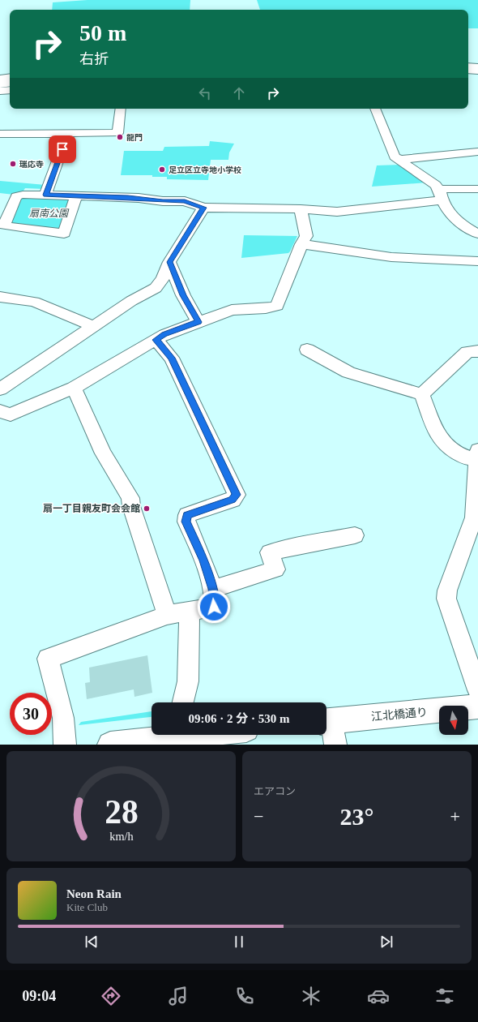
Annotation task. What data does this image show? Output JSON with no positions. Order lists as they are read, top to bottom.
{
  "streets": {
    "main road": ["江北橋通り"]
  },
  "parks": ["扇南公園"],
  "places": [
    "龍門",
    "瑞応寺",
    "足立区立寺地小学校",
    "扇一丁目親友町会会館"
  ],
  "north": "bottom",
  "page": {
    "turn": ["50 m", "右折"],
    "limit": "30",
    "trip": "09:06 · 2 分 · 530 m",
    "tile": "エアコン",
    "heat": ["−", "23°", "+"],
    "song": ["Neon Rain", "Kite Club"],
    "tabs": "09:04",
    "gauge": ["28", "km/h"]
  }
}
